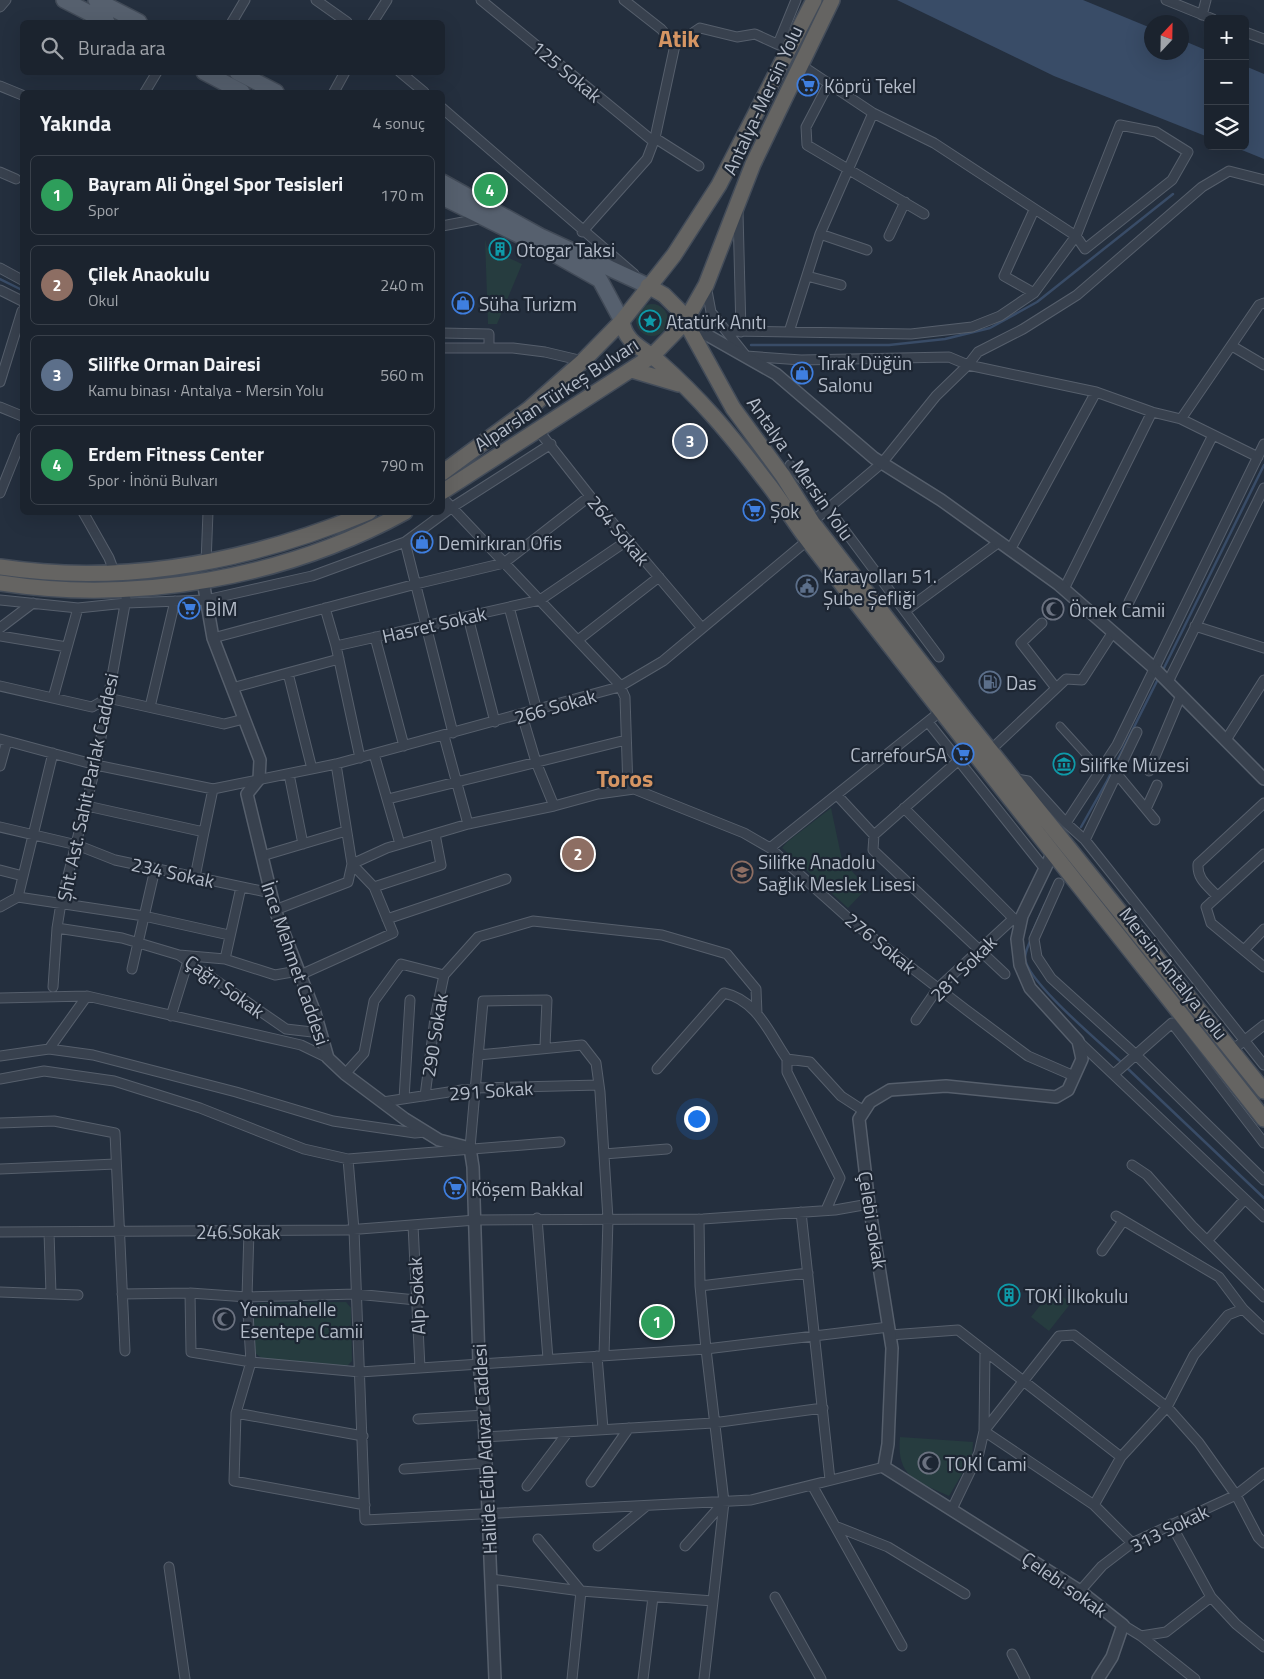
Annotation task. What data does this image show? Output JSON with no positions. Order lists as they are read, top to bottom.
{
  "streets": {
    "highway": [
      "Antalya-Mersin Yolu",
      "Alparslan Türkeş Bulvarı",
      "Antalya - Mersin Yolu",
      "Mersin-Antalya yolu"
    ],
    "street": [
      "125 Sokak",
      "264 Sokak",
      "Hasret Sokak",
      "266 Sokak",
      "Şht. Ast. Sahit Parlak Caddesi",
      "234 Sokak",
      "276 Sokak",
      "İnce Mehmet Caddesi",
      "281 Sokak",
      "Çağrı Sokak",
      "290 Sokak",
      "291 Sokak",
      "Çelebi sokak",
      "246.Sokak",
      "Alp Sokak",
      "Halide Edip Adıvar Caddesi",
      "313 Sokak"
    ]
  },
  "crossings": [
    ["Alparslan Türkeş Bulvarı", "Antalya - Mersin Yolu"],
    ["Alparslan Türkeş Bulvarı", "264 Sokak"],
    ["Antalya - Mersin Yolu", "266 Sokak"],
    ["Antalya - Mersin Yolu", "Mersin-Antalya yolu"],
    ["264 Sokak", "Hasret Sokak"],
    ["264 Sokak", "266 Sokak"],
    ["266 Sokak", "İnce Mehmet Caddesi"],
    ["Şht. Ast. Sahit Parlak Caddesi", "234 Sokak"],
    ["234 Sokak", "İnce Mehmet Caddesi"],
    ["234 Sokak", "Çağrı Sokak"],
    ["276 Sokak", "281 Sokak"],
    ["İnce Mehmet Caddesi", "Çağrı Sokak"],
    ["İnce Mehmet Caddesi", "291 Sokak"],
    ["290 Sokak", "291 Sokak"],
    ["Çelebi sokak", "246.Sokak"],
    ["Çelebi sokak", "313 Sokak"],
    ["246.Sokak", "Alp Sokak"],
    ["246.Sokak", "Halide Edip Adıvar Caddesi"]
  ],
  "districts": ["Atik", "Toros"],
  "places": {
    "supermarket": [
      "Köprü Tekel",
      "Şok",
      "BİM",
      "CarrefourSA",
      "Köşem Bakkal"
    ],
    "building": ["Otogar Taksi", "TOKİ İlkokulu"],
    "shop": ["Süha Turizm", "Tırak Düğün Salonu", "Demirkıran Ofis"],
    "place": ["Atatürk Anıtı"],
    "public building": ["Karayolları 51. Şube Şefliği"],
    "mosque": ["Örnek Camii", "Yenimahelle Esentepe Camii", "TOKİ Cami"],
    "fuel station": ["Das"],
    "museum": ["Silifke Müzesi"],
    "school or university": ["Silifke Anadolu Sağlık Meslek Lisesi"]
  },
  "north": "top",
  "page": {
    "map_buttons": ["+", "−"],
    "search": "Burada ara",
    "heading": ["Yakında", "4 sonuç"],
    "list": [
      {
        "mark": "1",
        "name": "Bayram Ali Öngel Spor Tesisleri",
        "note": "Spor",
        "value": "170 m"
      },
      {
        "mark": "2",
        "name": "Çilek Anaokulu",
        "note": "Okul",
        "value": "240 m"
      },
      {
        "mark": "3",
        "name": "Silifke Orman Dairesi",
        "note": "Kamu binası · Antalya - Mersin Yolu",
        "value": "560 m"
      },
      {
        "mark": "4",
        "name": "Erdem Fitness Center",
        "note": "Spor · İnönü Bulvarı",
        "value": "790 m"
      }
    ],
    "pins": [
      "4",
      "3",
      "2",
      "1"
    ]
  }
}
